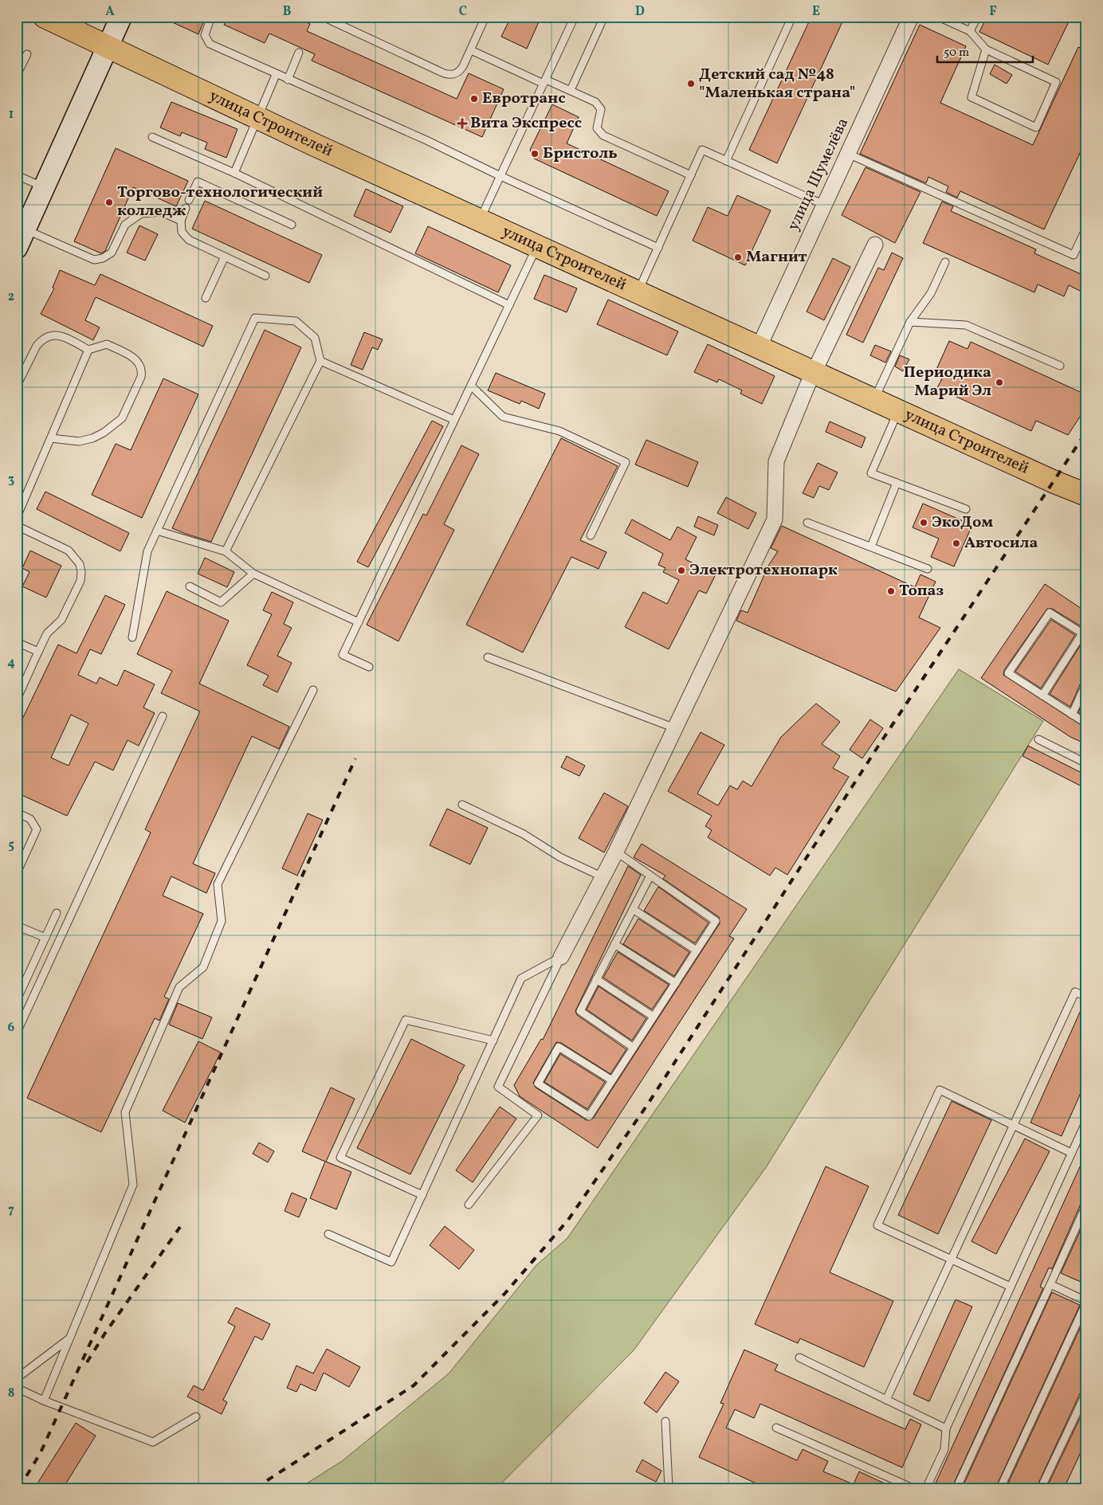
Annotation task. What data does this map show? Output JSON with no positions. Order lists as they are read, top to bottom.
{
  "streets": {
    "main road": ["улица Строителей"],
    "street": ["улица Шумелёва"]
  },
  "crossings": [
    ["улица Строителей", "улица Шумелёва"]
  ],
  "places": {
    "other": [
      "Детский сад №48 \"Маленькая страна\"",
      "Евротранс",
      "Бристоль",
      "Торгово-технологический колледж",
      "Магнит",
      "Периодика Марий Эл",
      "ЭкоДом",
      "Автосила",
      "Электротехнопарк",
      "Топаз"
    ],
    "health": ["Вита Экспресс"]
  },
  "scale_bar": "50 m",
  "grid": {
    "columns": [
      "A",
      "B",
      "C",
      "D",
      "E",
      "F"
    ],
    "rows": [
      "1",
      "2",
      "3",
      "4",
      "5",
      "6",
      "7",
      "8"
    ]
  }
}
